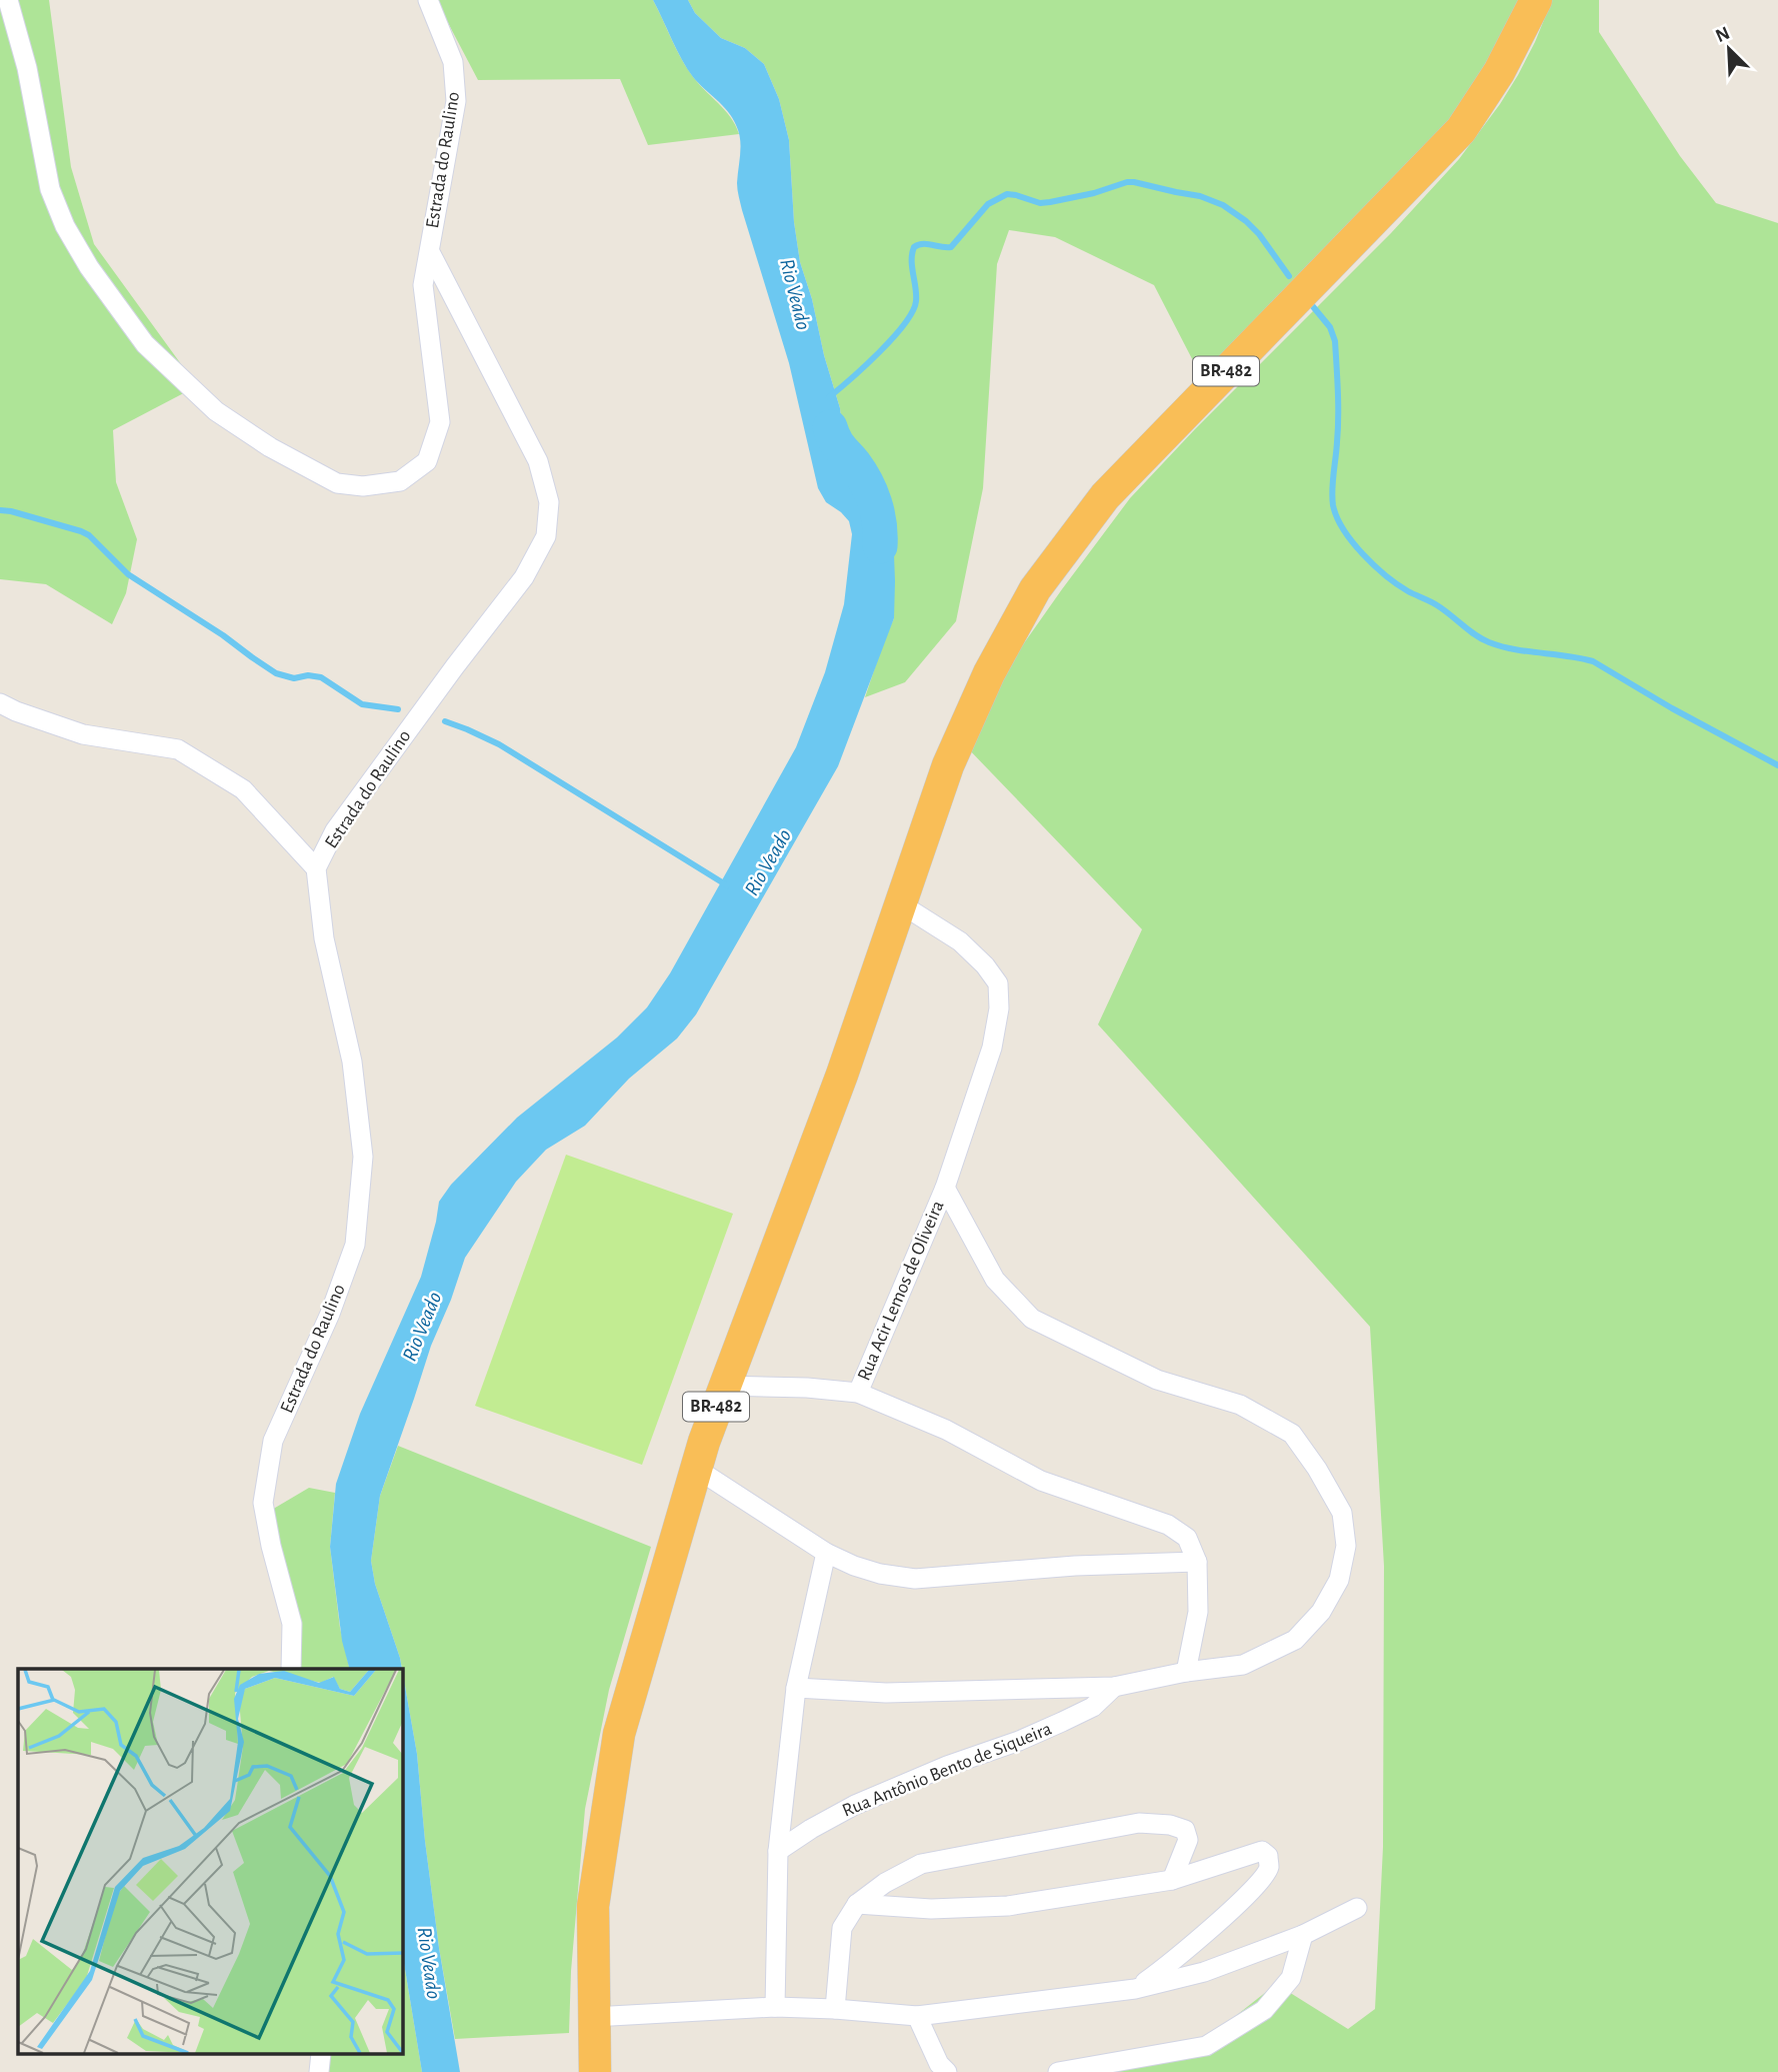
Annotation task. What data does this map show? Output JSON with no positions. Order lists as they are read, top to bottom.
{
  "streets": {
    "highway": ["BR-482"],
    "street": ["Estrada do Raulino", "Rua Acir Lemos de Oliveira", "Rua Antônio Bento de Siqueira"]
  },
  "crossings": [
    ["BR-482", "Rua Acir Lemos de Oliveira"],
    ["Rua Acir Lemos de Oliveira", "Rua Antônio Bento de Siqueira"]
  ],
  "water": ["Rio Veado"],
  "north": "top left"
}
